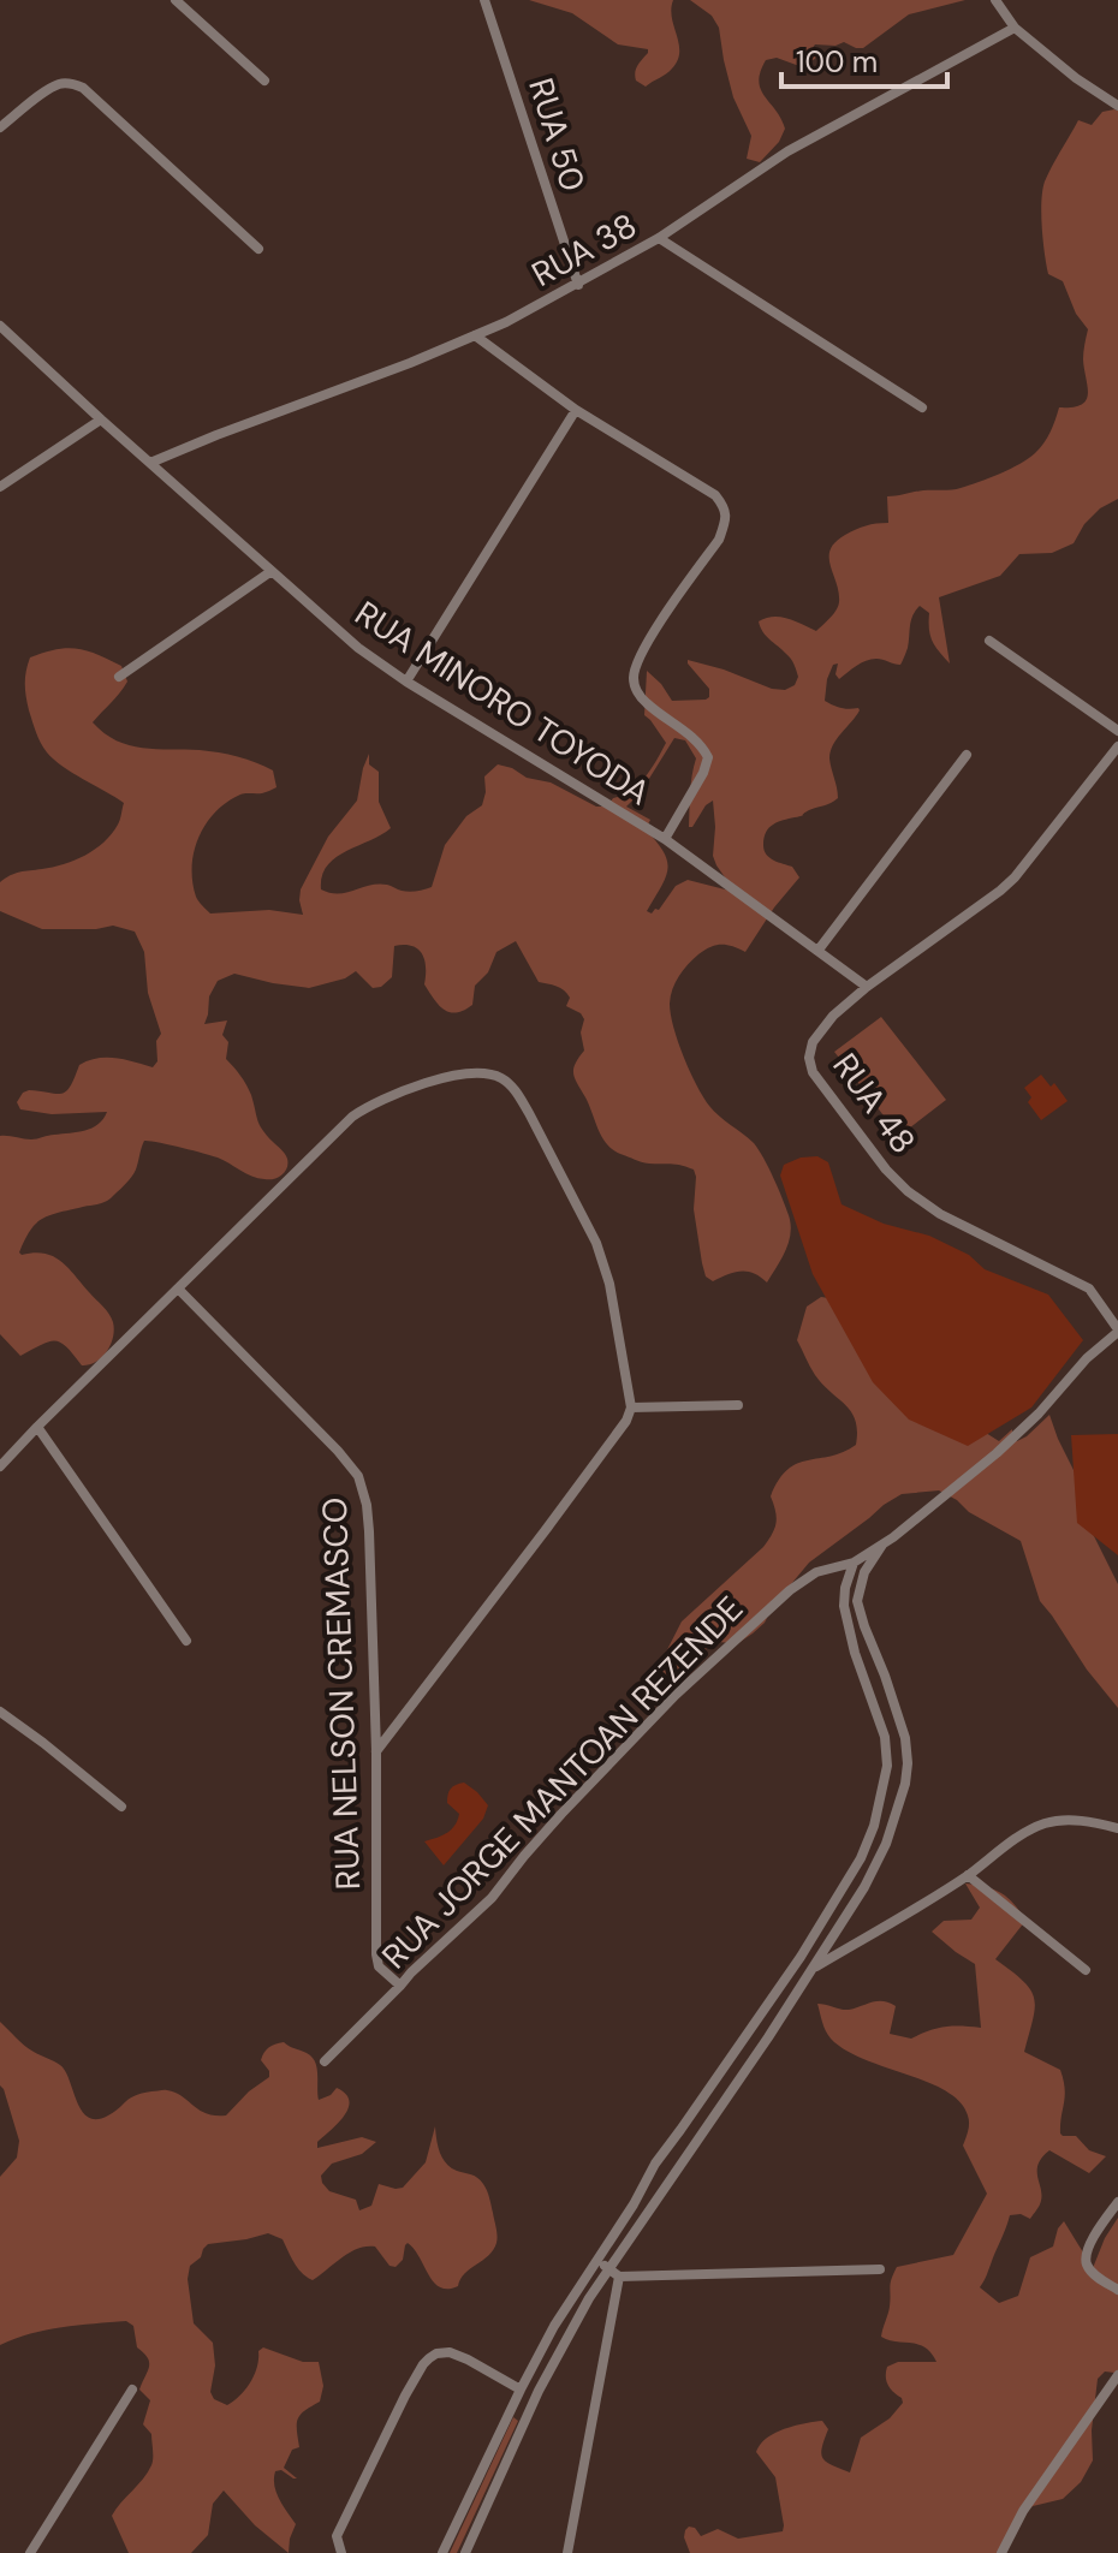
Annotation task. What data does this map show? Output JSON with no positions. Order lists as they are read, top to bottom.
{
  "streets": {
    "street": [
      "RUA 50",
      "RUA 38",
      "RUA MINORO TOYODA",
      "RUA 48",
      "RUA NELSON CREMASCO",
      "RUA JORGE MANTOAN REZENDE"
    ]
  },
  "crossings": [
    ["RUA 50", "RUA 38"],
    ["RUA 38", "RUA MINORO TOYODA"],
    ["RUA MINORO TOYODA", "RUA 48"],
    ["RUA 48", "RUA JORGE MANTOAN REZENDE"],
    ["RUA NELSON CREMASCO", "RUA JORGE MANTOAN REZENDE"]
  ],
  "scale_bar": "100 m"
}
